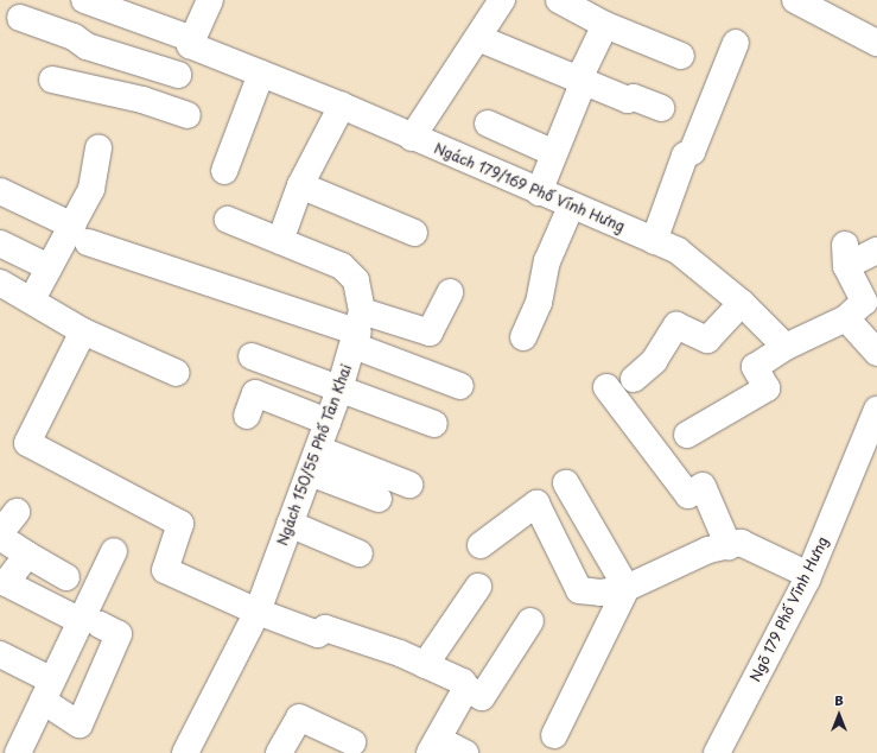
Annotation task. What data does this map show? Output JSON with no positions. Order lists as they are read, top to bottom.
{
  "streets": {
    "street": ["Ngách 179/169 Phố Vĩnh Hưng", "Ngách 150/55 Phố Tân Khai", "Ngõ 179 Phố Vĩnh Hưng"]
  },
  "north": "top"
}
